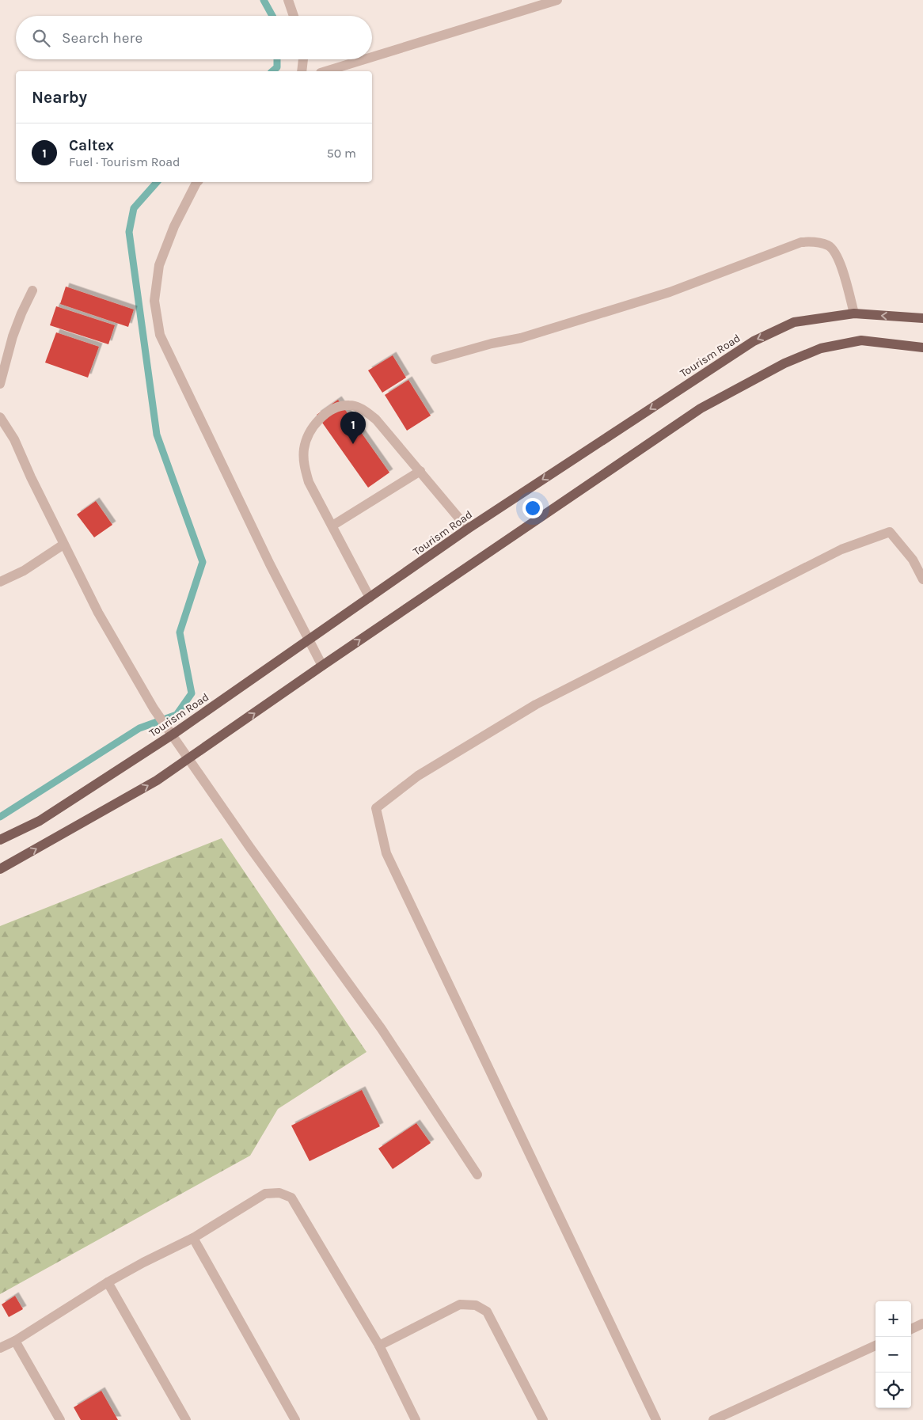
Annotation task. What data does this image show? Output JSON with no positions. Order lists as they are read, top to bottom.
{
  "streets": {
    "main road": ["Tourism Road"]
  },
  "page": {
    "search": "Search here",
    "heading": "Nearby",
    "list": [
      {
        "mark": "1",
        "name": "Caltex",
        "note": "Fuel · Tourism Road",
        "value": "50 m"
      }
    ],
    "pins": "1",
    "map_buttons": ["+", "−"]
  }
}
